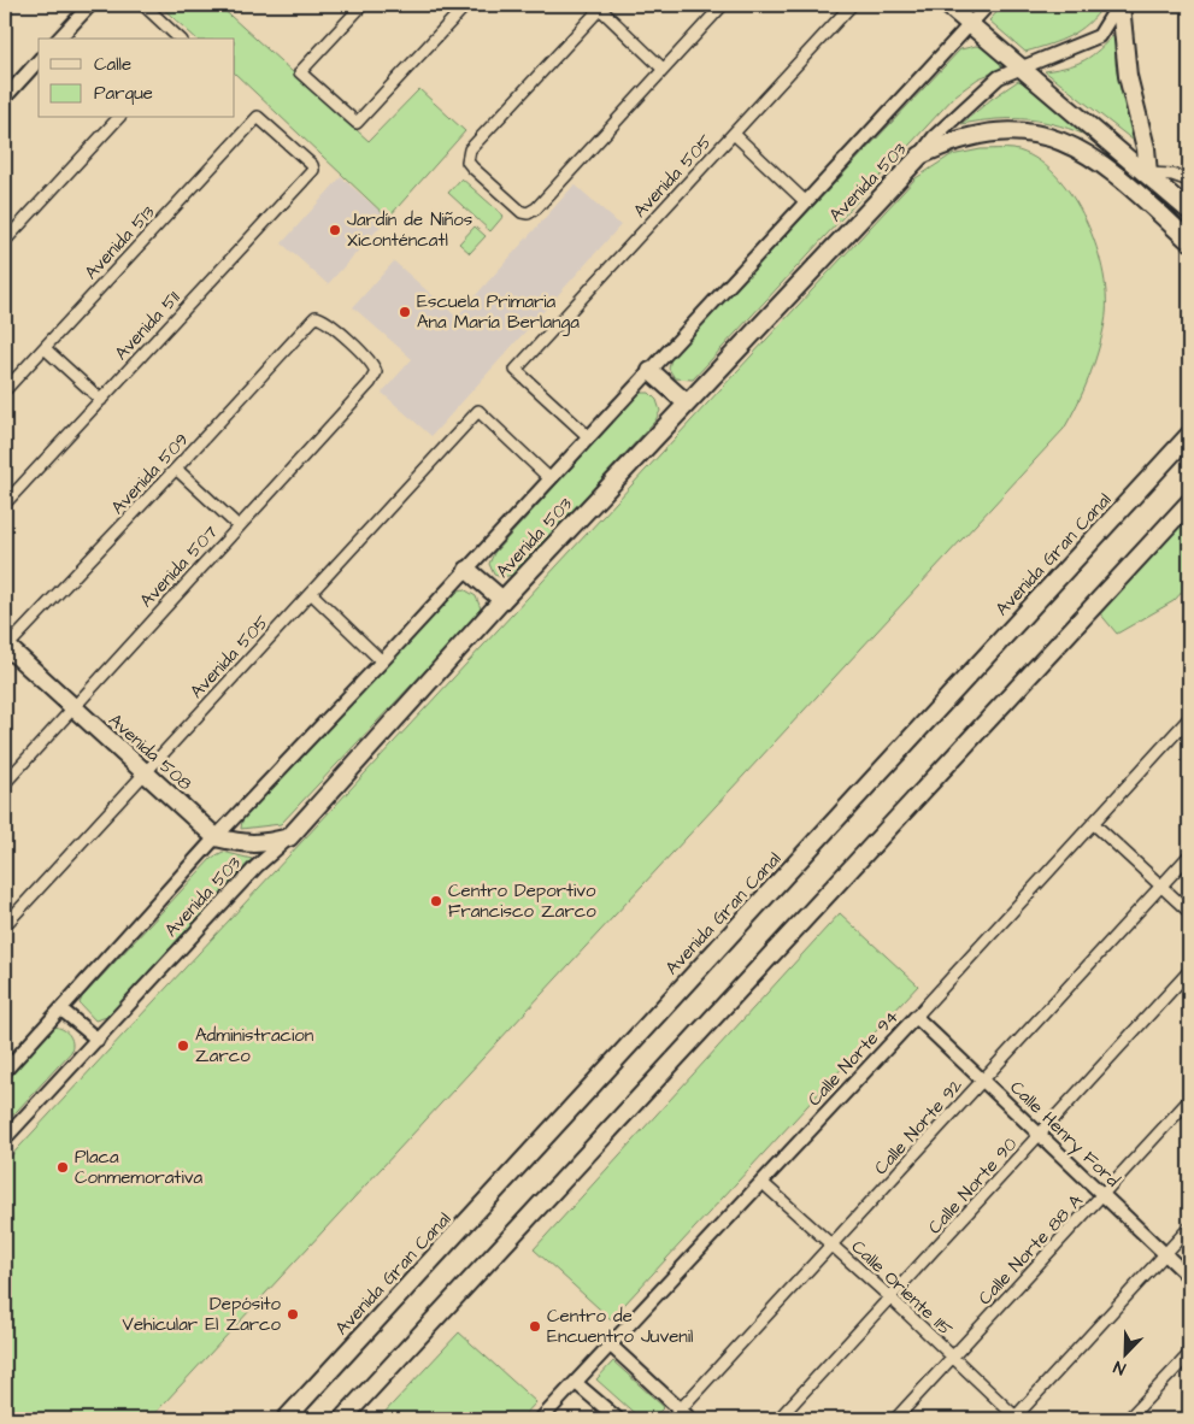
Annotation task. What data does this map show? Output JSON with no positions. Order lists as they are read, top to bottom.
{
  "streets": {
    "main road": ["Avenida 503", "Avenida Gran Canal", "Avenida 508"],
    "street": [
      "Avenida 505",
      "Avenida 513",
      "Avenida 511",
      "Avenida 509",
      "Avenida 507",
      "Calle Norte 94",
      "Calle Norte 92",
      "Calle Henry Ford",
      "Calle Norte 90",
      "Calle Norte 88 A",
      "Calle Oriente 115"
    ]
  },
  "crossings": [
    ["Avenida 505", "Avenida 503"],
    ["Avenida 505", "Avenida 508"],
    ["Avenida 503", "Avenida 508"],
    ["Avenida 513", "Avenida 511"],
    ["Avenida 509", "Avenida 507"],
    ["Avenida 509", "Avenida 508"],
    ["Avenida 507", "Avenida 508"],
    ["Calle Norte 94", "Calle Henry Ford"],
    ["Calle Norte 94", "Calle Oriente 115"],
    ["Calle Norte 92", "Calle Henry Ford"],
    ["Calle Norte 92", "Calle Oriente 115"],
    ["Calle Henry Ford", "Calle Norte 90"],
    ["Calle Henry Ford", "Calle Norte 88 A"],
    ["Calle Norte 90", "Calle Oriente 115"],
    ["Calle Norte 88 A", "Calle Oriente 115"]
  ],
  "places": [
    "Jardín de Niños Xiconténcatl",
    "Escuela Primaria Ana María Berlanga",
    "Centro Deportivo Francisco Zarco",
    "Administracion Zarco",
    "Placa Conmemorativa",
    "Depósito Vehicular El Zarco",
    "Centro de Encuentro Juvenil"
  ],
  "legend": ["Calle", "Parque"],
  "north": "bottom left"
}
